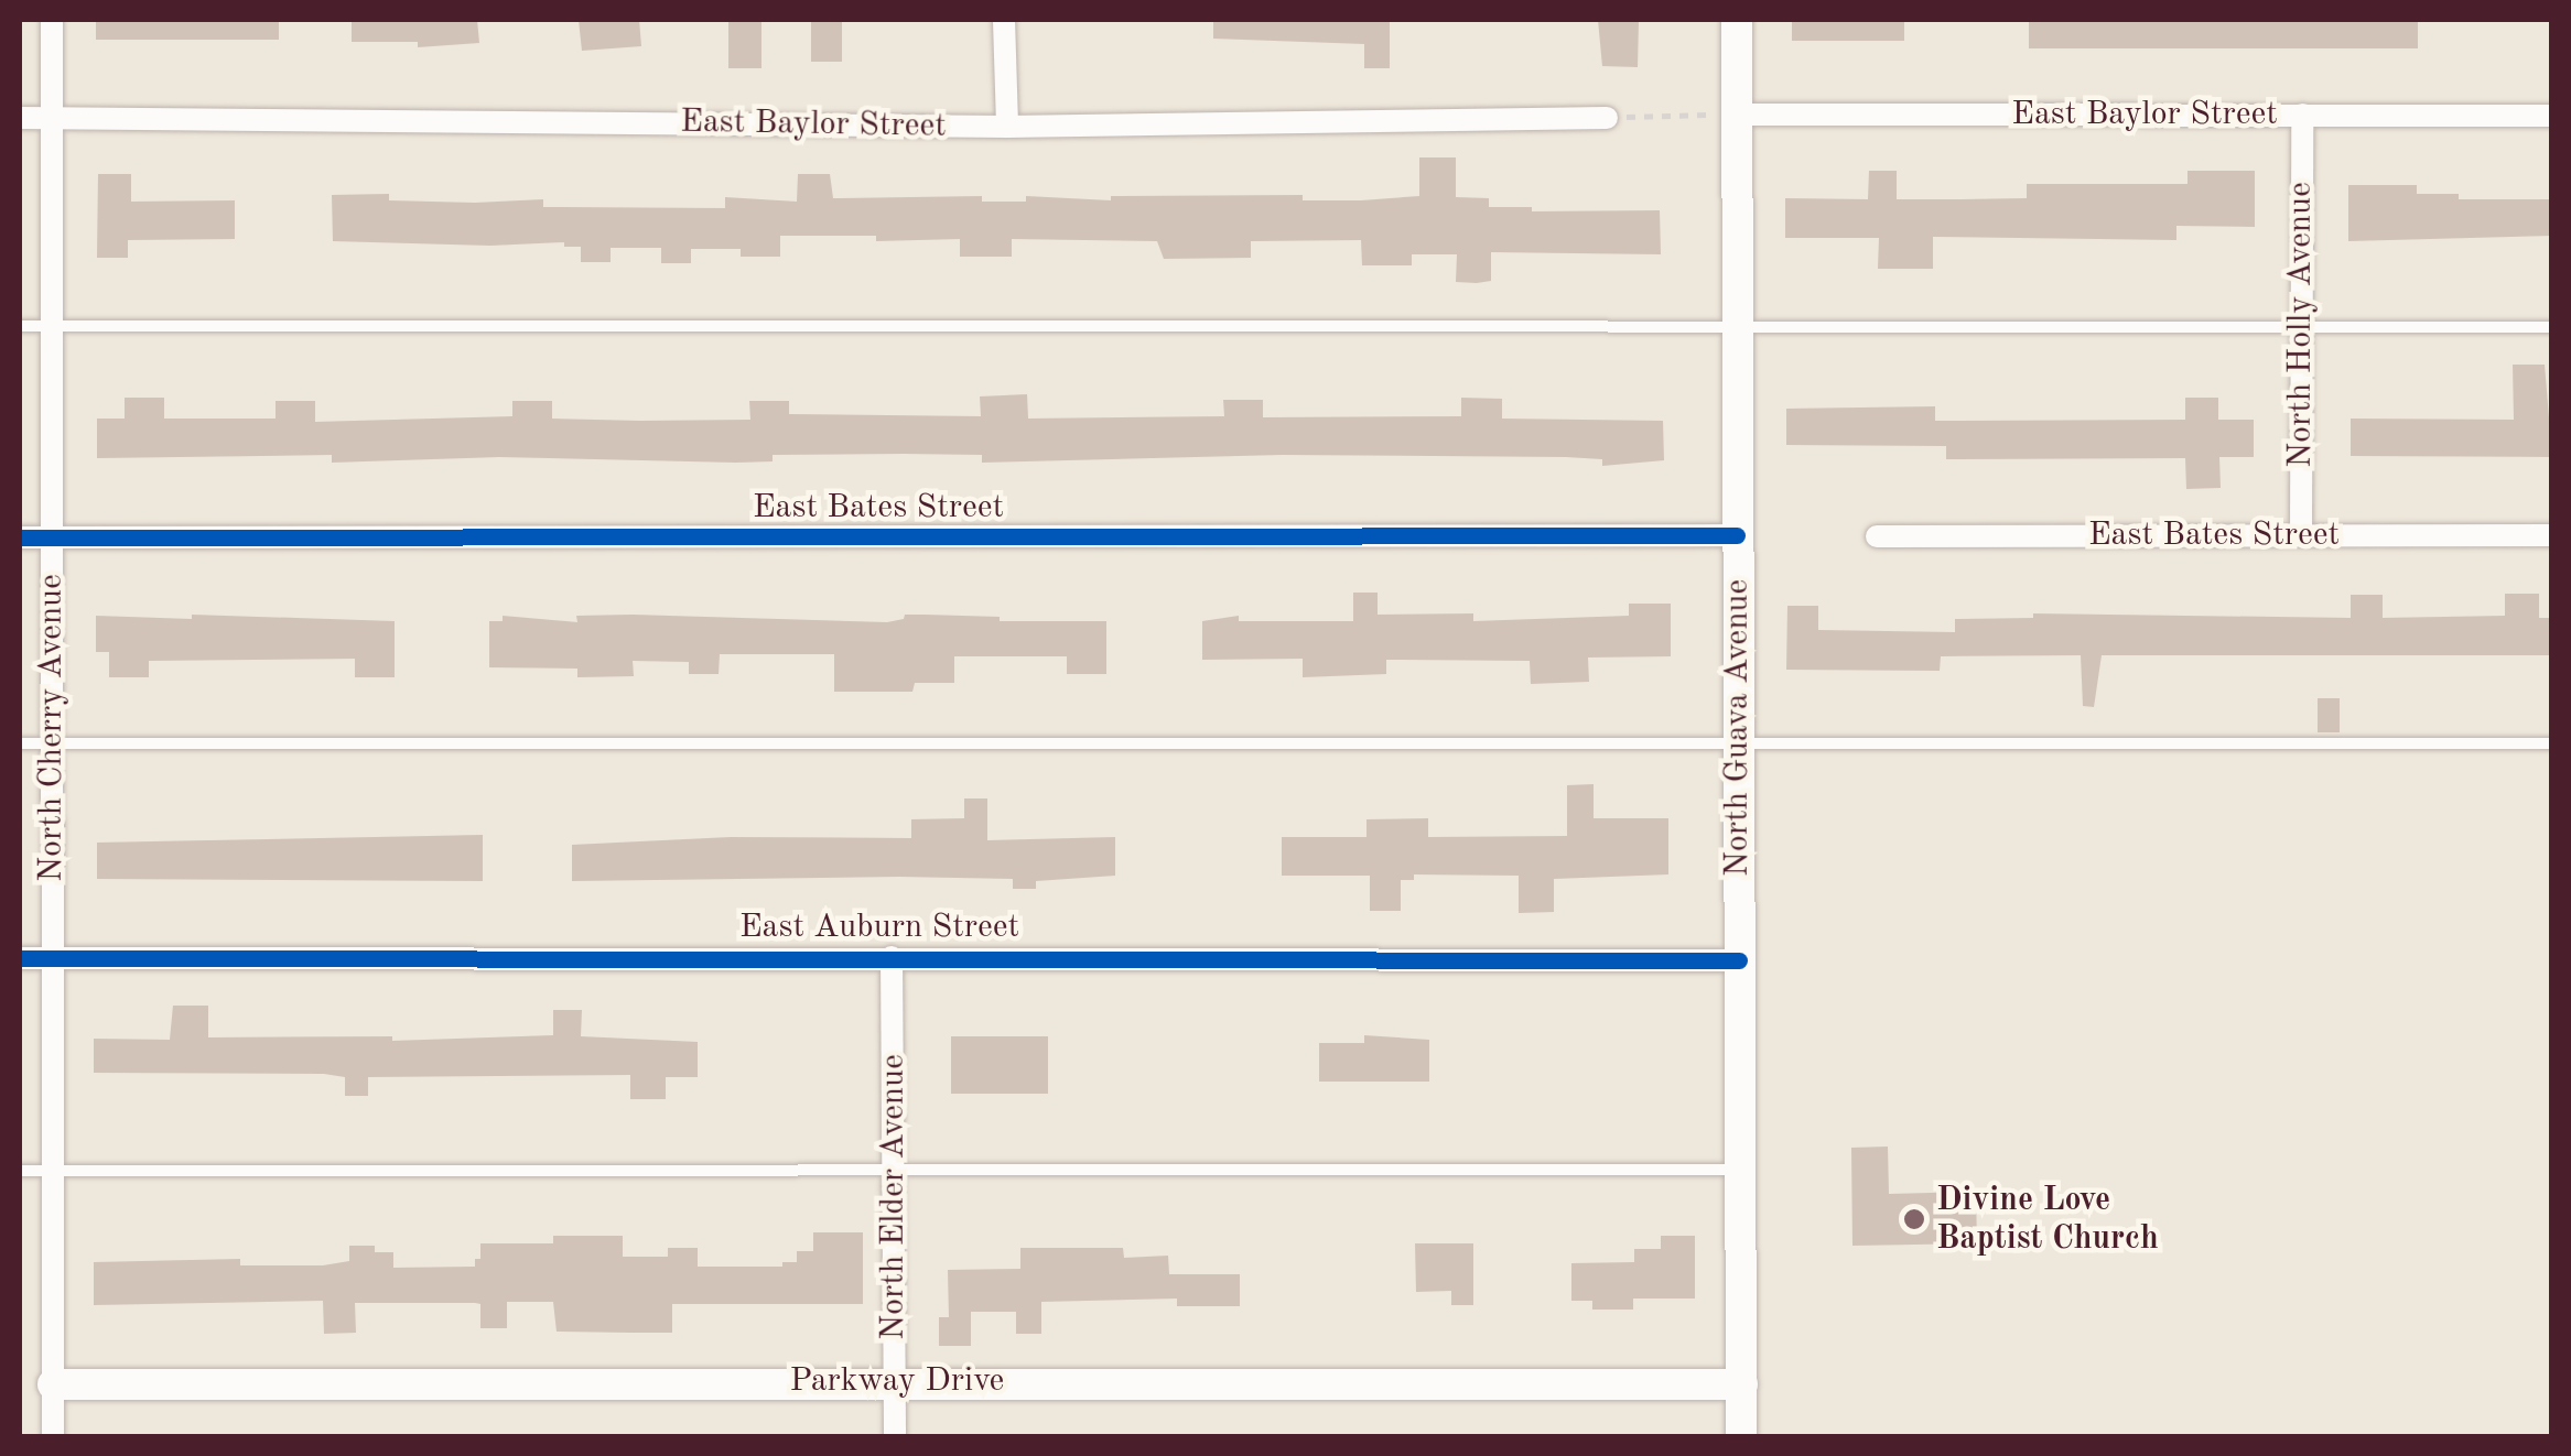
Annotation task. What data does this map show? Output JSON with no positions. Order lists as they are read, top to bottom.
{
  "streets": {
    "street": [
      "East Baylor Street",
      "North Holly Avenue",
      "East Bates Street",
      "North Cherry Avenue",
      "North Guava Avenue",
      "East Auburn Street",
      "North Elder Avenue",
      "Parkway Drive"
    ]
  },
  "crossings": [
    ["East Baylor Street", "North Holly Avenue"],
    ["East Baylor Street", "North Cherry Avenue"],
    ["East Baylor Street", "North Guava Avenue"],
    ["North Holly Avenue", "East Bates Street"],
    ["East Bates Street", "North Cherry Avenue"],
    ["East Bates Street", "North Guava Avenue"],
    ["North Cherry Avenue", "East Auburn Street"],
    ["North Cherry Avenue", "Parkway Drive"],
    ["North Guava Avenue", "East Auburn Street"],
    ["North Guava Avenue", "Parkway Drive"],
    ["East Auburn Street", "North Elder Avenue"],
    ["North Elder Avenue", "Parkway Drive"]
  ],
  "places": ["Divine Love Baptist Church"]
}
